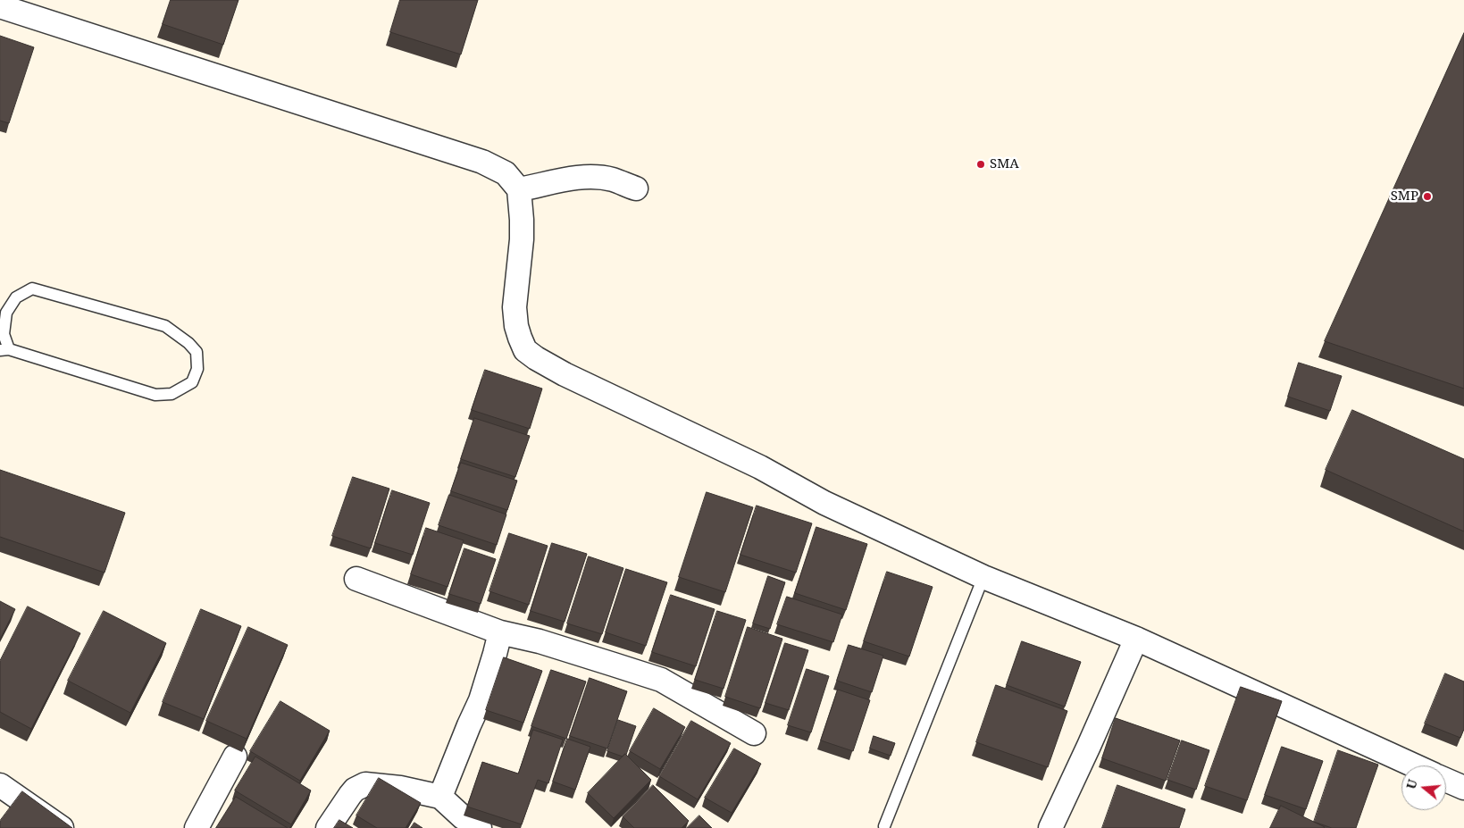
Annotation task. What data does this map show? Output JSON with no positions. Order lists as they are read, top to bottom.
{
  "places": ["SMA", "SMP"],
  "north": "left"
}
